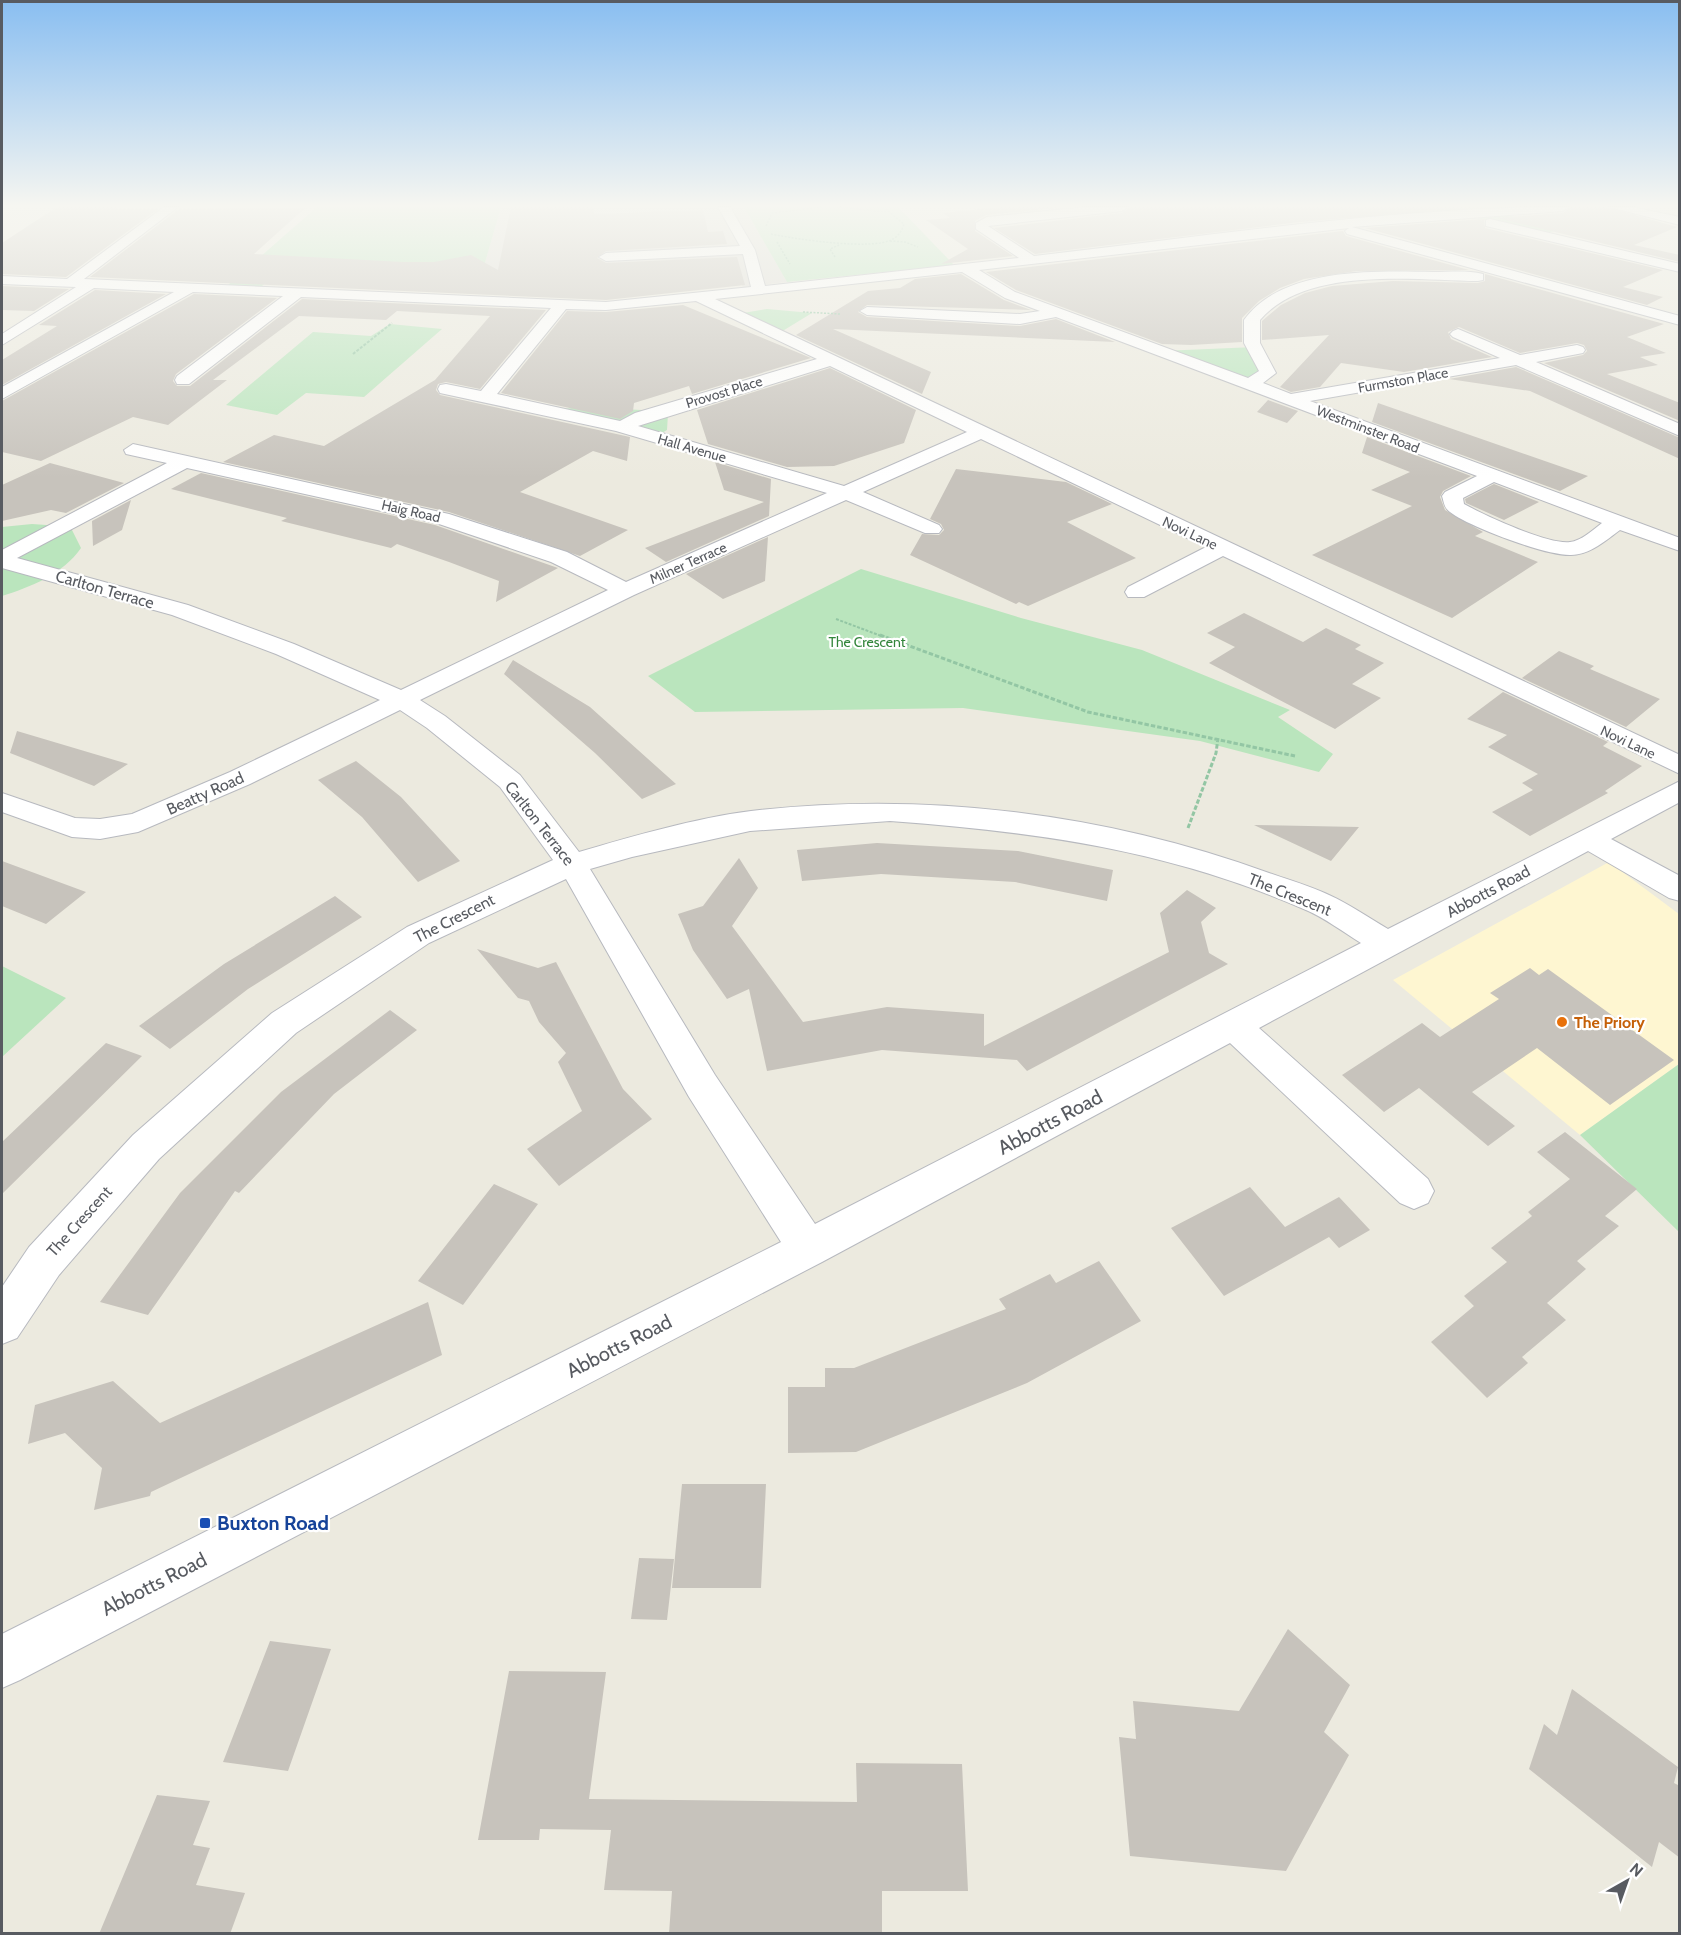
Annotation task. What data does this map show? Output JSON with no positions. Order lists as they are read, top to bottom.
{
  "streets": {
    "street": [
      "Furmston Place",
      "Provost Place",
      "Westminster Road",
      "Hall Avenue",
      "Haig Road",
      "Novi Lane",
      "Milner Terrace",
      "Carlton Terrace",
      "Beatty Road",
      "Abbotts Road",
      "The Crescent"
    ]
  },
  "crossings": [
    ["Furmston Place", "Westminster Road"],
    ["Provost Place", "Hall Avenue"],
    ["Provost Place", "Novi Lane"],
    ["Hall Avenue", "Milner Terrace"],
    ["Haig Road", "Milner Terrace"],
    ["Novi Lane", "Milner Terrace"],
    ["Milner Terrace", "Carlton Terrace"],
    ["Milner Terrace", "Beatty Road"],
    ["Carlton Terrace", "Beatty Road"],
    ["Carlton Terrace", "Abbotts Road"],
    ["Carlton Terrace", "The Crescent"],
    ["Abbotts Road", "The Crescent"]
  ],
  "parks": ["The Crescent"],
  "places": {
    "other": ["The Priory"],
    "transit": ["Buxton Road"]
  },
  "north": "top right"
}
